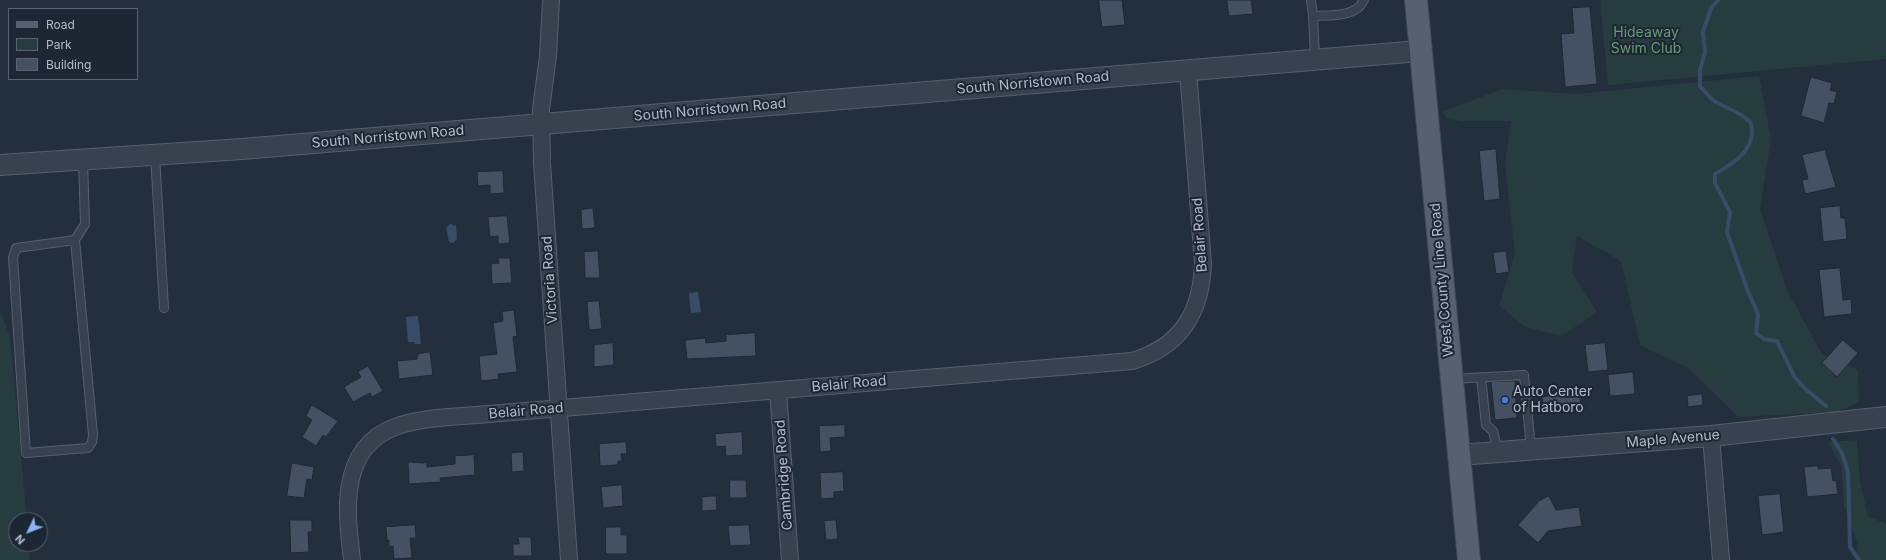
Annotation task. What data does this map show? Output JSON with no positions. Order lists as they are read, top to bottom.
{
  "streets": {
    "main road": ["West County Line Road"],
    "street": [
      "South Norristown Road",
      "Belair Road",
      "Victoria Road",
      "Maple Avenue",
      "Cambridge Road"
    ]
  },
  "crossings": [
    ["South Norristown Road", "Belair Road"],
    ["South Norristown Road", "Victoria Road"],
    ["South Norristown Road", "West County Line Road"],
    ["Belair Road", "Victoria Road"],
    ["Belair Road", "Cambridge Road"],
    ["West County Line Road", "Maple Avenue"]
  ],
  "parks": ["Hideaway Swim Club"],
  "places": ["Auto Center of Hatboro"],
  "legend": ["Road", "Park", "Building"],
  "north": "bottom left"
}
